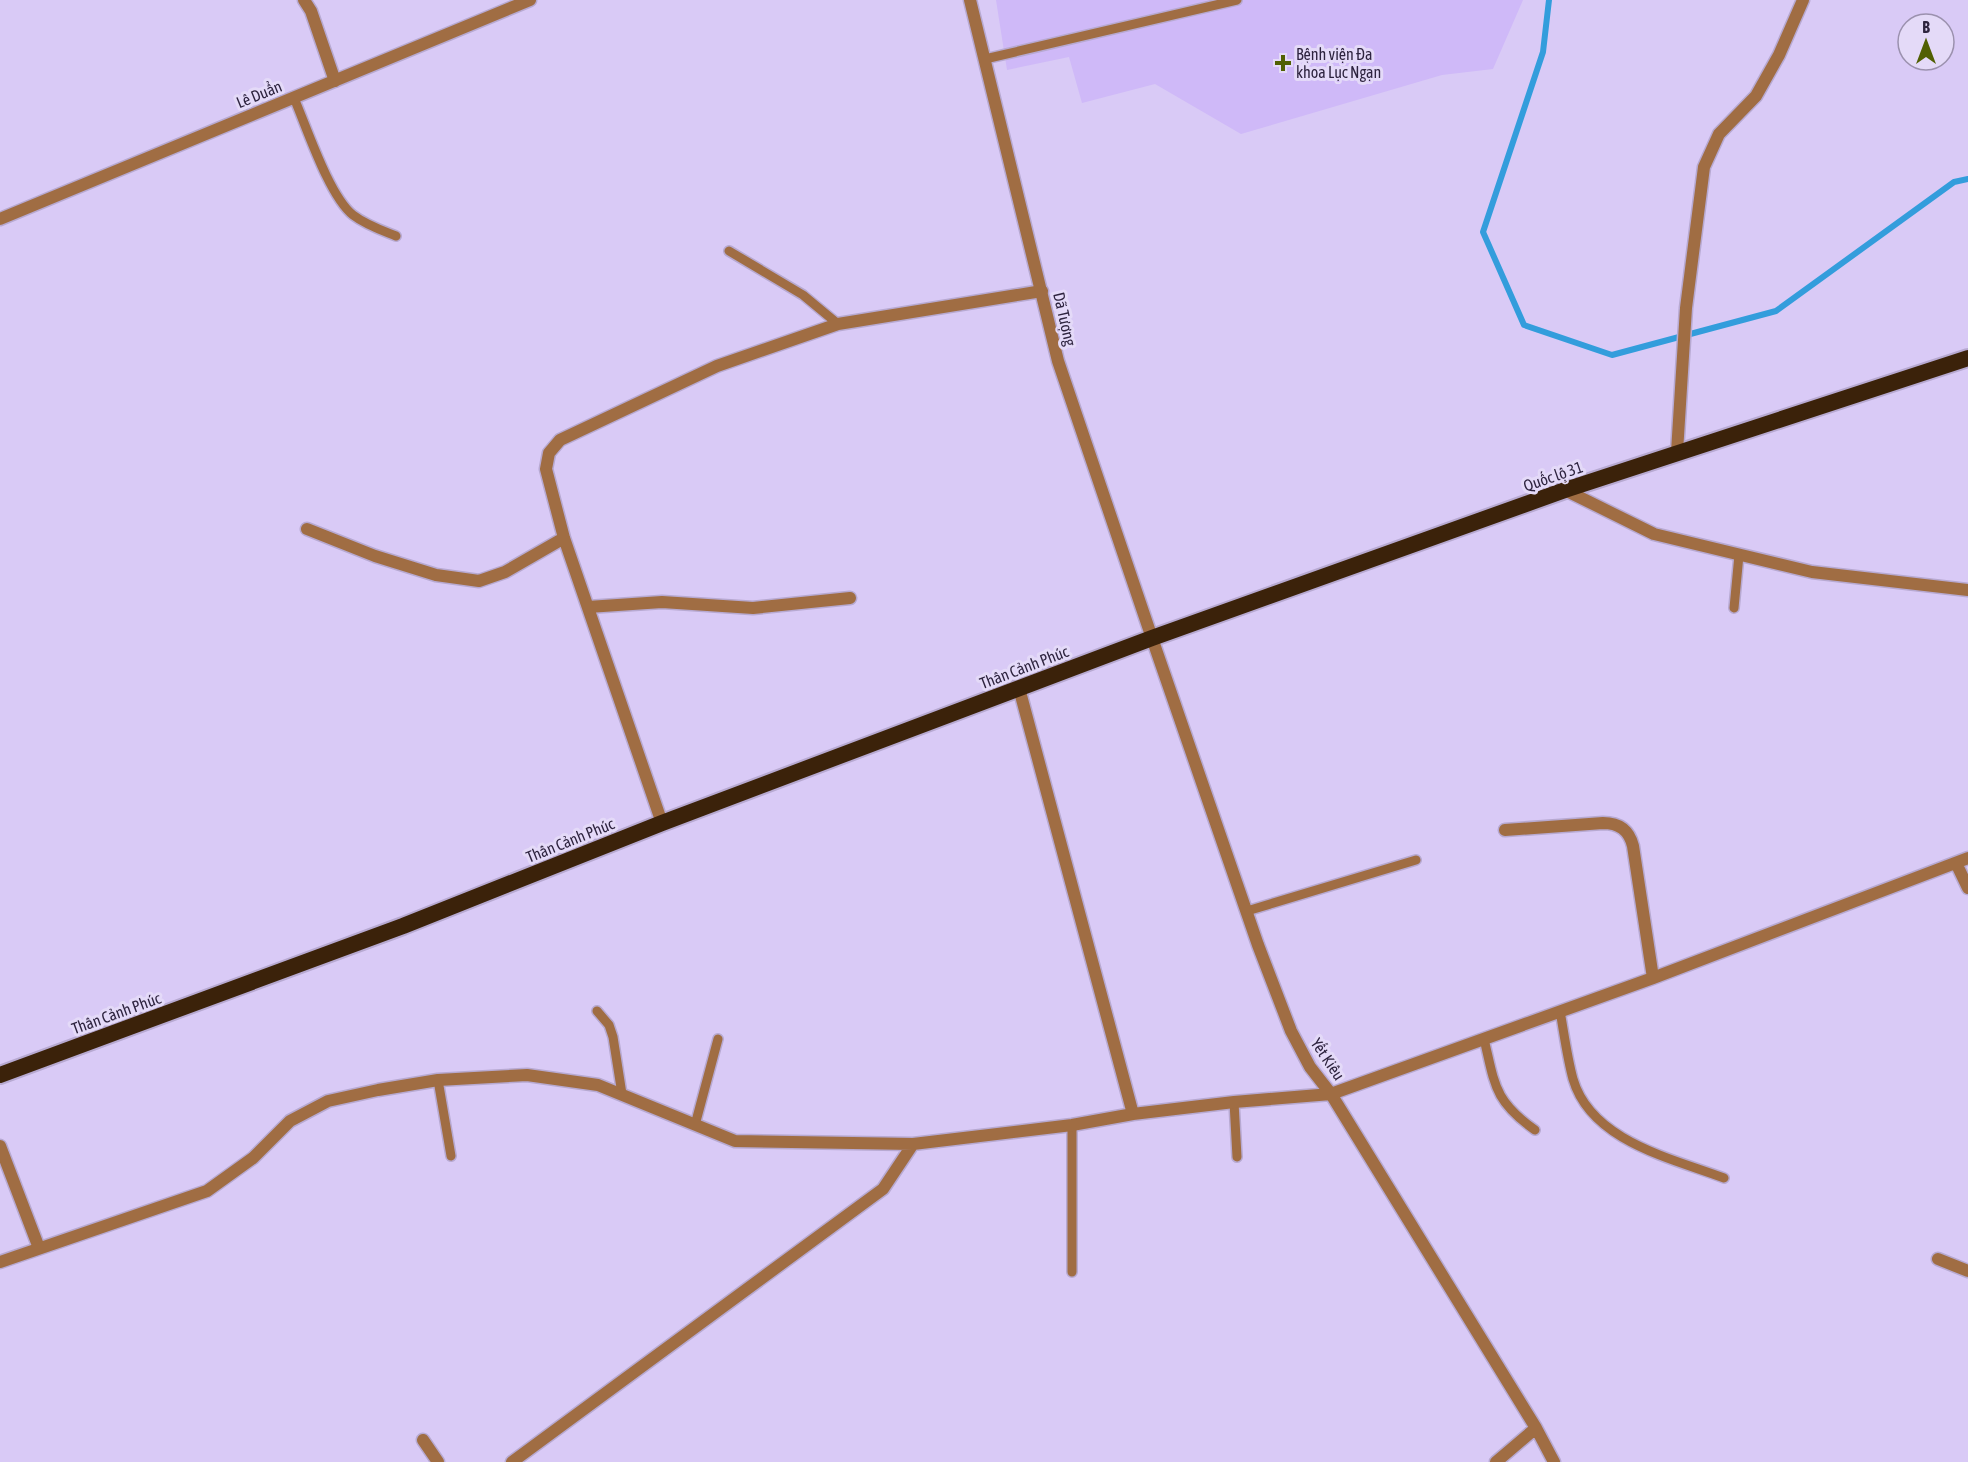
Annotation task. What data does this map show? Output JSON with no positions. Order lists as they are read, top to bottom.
{
  "streets": {
    "highway": ["Quốc lộ 31", "Thân Cảnh Phúc"],
    "street": ["Lê Duẩn", "Dã Tượng", "Yết Kiêu"]
  },
  "crossings": [
    ["Dã Tượng", "Quốc lộ 31"],
    ["Dã Tượng", "Thân Cảnh Phúc"],
    ["Dã Tượng", "Yết Kiêu"],
    ["Quốc lộ 31", "Thân Cảnh Phúc"],
    ["Quốc lộ 31", "Yết Kiêu"],
    ["Thân Cảnh Phúc", "Yết Kiêu"]
  ],
  "places": {
    "health": ["Bệnh viện Đa khoa Lục Ngạn"]
  },
  "north": "top"
}
